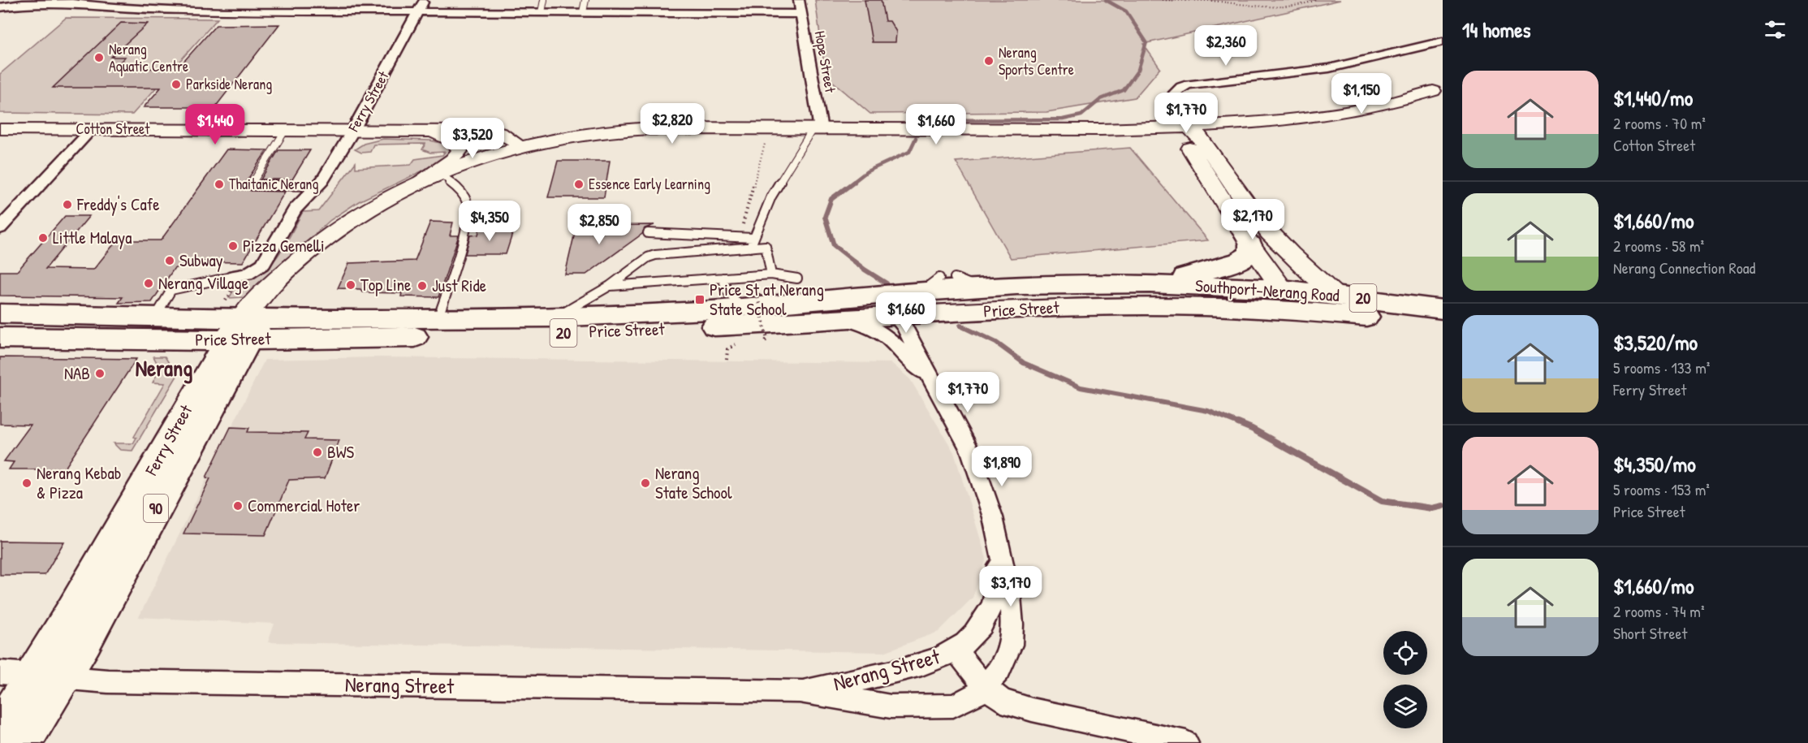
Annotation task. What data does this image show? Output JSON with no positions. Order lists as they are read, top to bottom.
{
  "streets": {
    "main road": [
      "Ferry Street",
      "Southport-Nerang Road",
      "20",
      "Price Street",
      "90"
    ],
    "street": ["Hope Street", "Cotton Street", "Nerang Street"]
  },
  "crossings": [
    ["Ferry Street", "Cotton Street"],
    ["Ferry Street", "Price Street"],
    ["Ferry Street", "Nerang Street"],
    ["Southport-Nerang Road", "Price Street"]
  ],
  "districts": ["Nerang"],
  "places": {
    "other": [
      "Nerang Aquatic Centre",
      "Nerang Sports Centre",
      "Parkside Nerang",
      "Thaitanic Nerang",
      "Essence Early Learning",
      "Freddy's Cafe",
      "Little Malaya",
      "Pizza Gemelli",
      "Subway",
      "Nerang Village",
      "Top Line",
      "Just Ride",
      "NAB",
      "BWS",
      "Nerang Kebab & Pizza",
      "Nerang State School",
      "Commercial Hoter"
    ],
    "transit": ["Price St at Nerang State School"]
  },
  "page": {
    "heading": "14 homes",
    "price": [
      "$2,360",
      "$1,150",
      "$1,770",
      "$2,820",
      "$1,440",
      "$1,660",
      "$3,520",
      "$2,170",
      "$4,350",
      "$2,850",
      "$1,660",
      "$1,770",
      "$1,890",
      "$3,170"
    ],
    "list": [
      {
        "name": "$1,440/mo",
        "note": "2 rooms · 70 m² · Cotton Street"
      },
      {
        "name": "$1,660/mo",
        "note": "2 rooms · 58 m² · Nerang Connection Road"
      },
      {
        "name": "$3,520/mo",
        "note": "5 rooms · 133 m² · Ferry Street"
      },
      {
        "name": "$4,350/mo",
        "note": "5 rooms · 153 m² · Price Street"
      },
      {
        "name": "$1,660/mo",
        "note": "2 rooms · 74 m² · Short Street"
      }
    ]
  }
}
